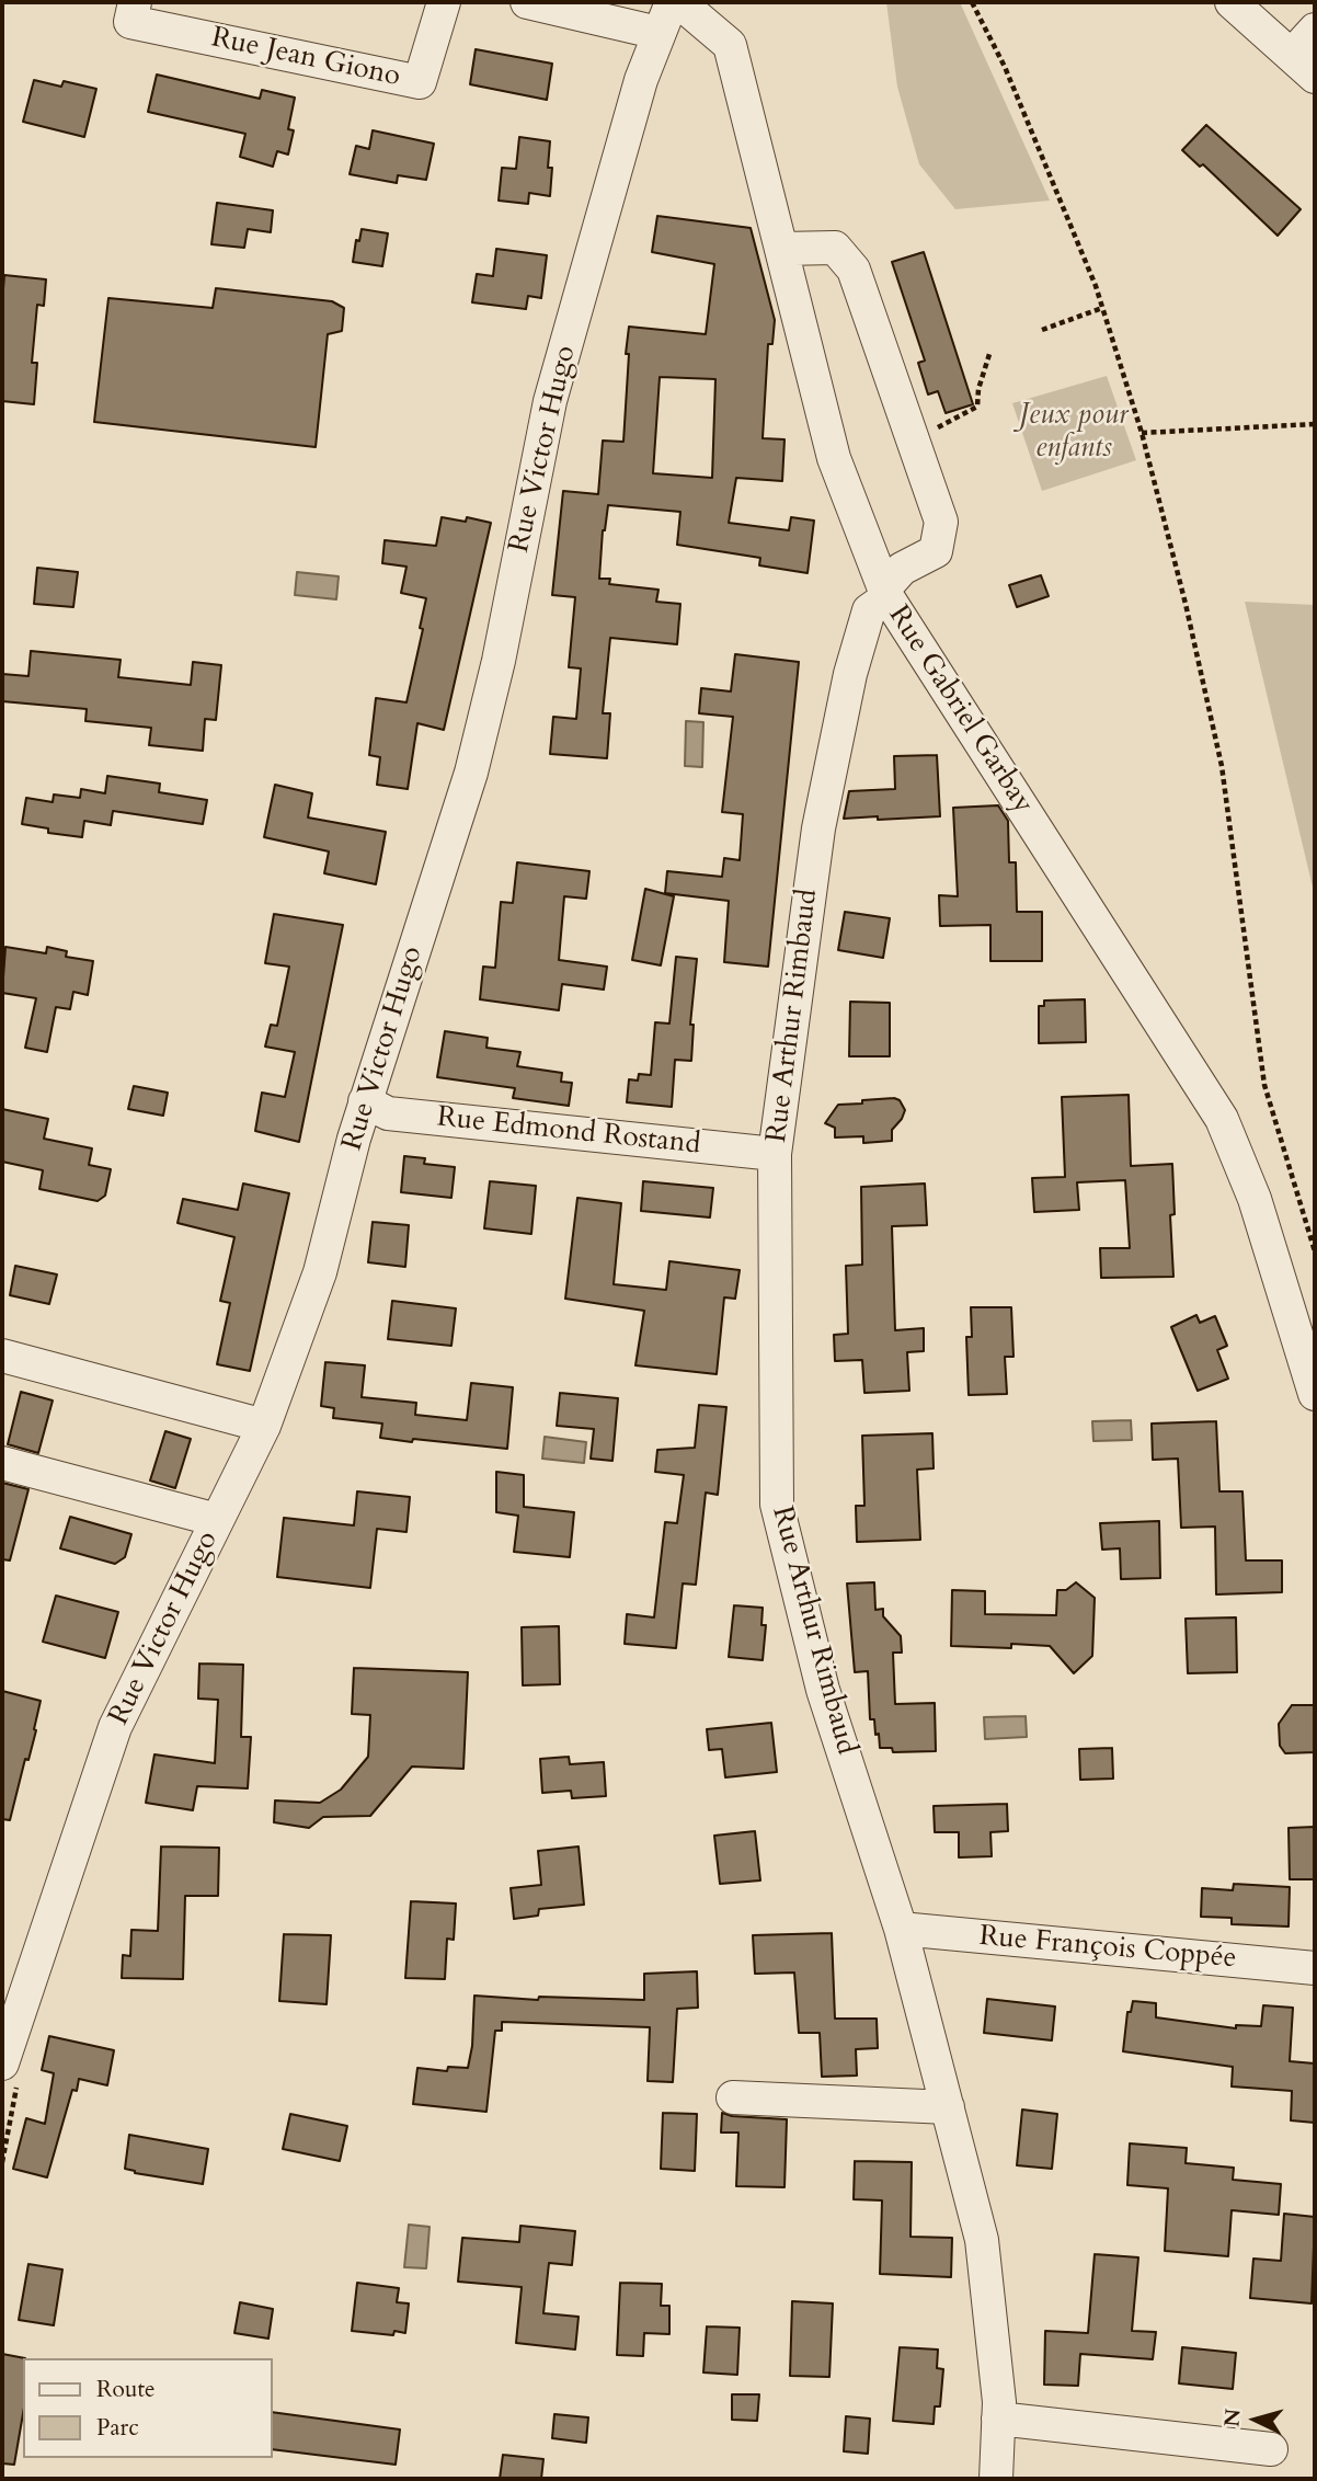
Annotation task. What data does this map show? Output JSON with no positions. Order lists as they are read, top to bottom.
{
  "streets": {
    "street": [
      "Rue Jean Giono",
      "Rue Victor Hugo",
      "Rue Gabriel Garbay",
      "Rue Arthur Rimbaud",
      "Rue Edmond Rostand",
      "Rue François Coppée"
    ]
  },
  "crossings": [
    ["Rue Victor Hugo", "Rue Edmond Rostand"],
    ["Rue Gabriel Garbay", "Rue Arthur Rimbaud"],
    ["Rue Arthur Rimbaud", "Rue Edmond Rostand"],
    ["Rue Arthur Rimbaud", "Rue François Coppée"]
  ],
  "parks": ["Jeux pour enfants"],
  "legend": ["Route", "Parc"],
  "north": "left"
}
